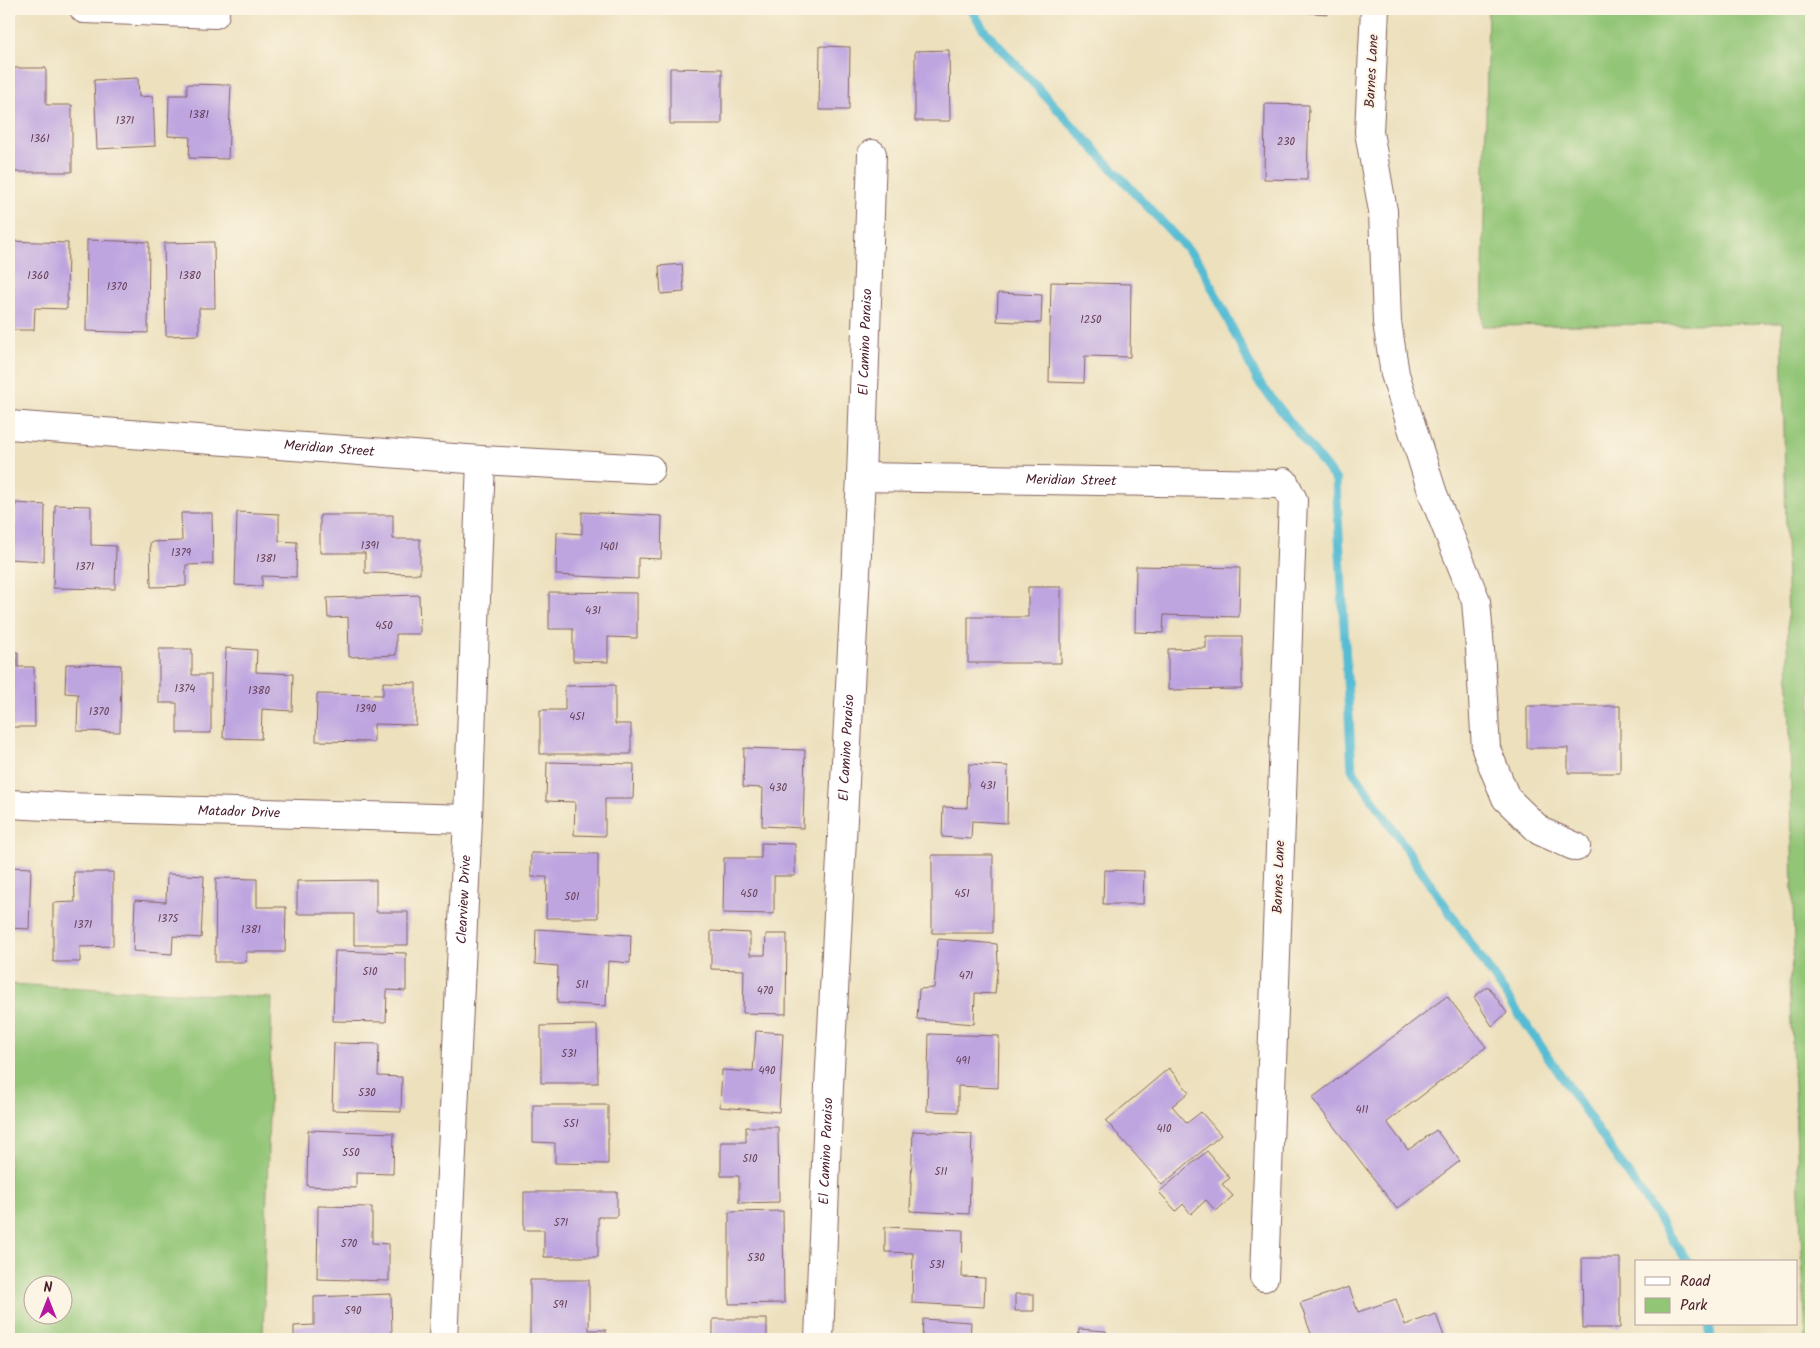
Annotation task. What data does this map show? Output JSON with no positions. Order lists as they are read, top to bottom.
{
  "streets": {
    "street": [
      "Barnes Lane",
      "El Camino Paraiso",
      "Meridian Street",
      "Matador Drive",
      "Clearview Drive"
    ]
  },
  "crossings": [
    ["Barnes Lane", "Meridian Street"],
    ["El Camino Paraiso", "Meridian Street"],
    ["Meridian Street", "Clearview Drive"],
    ["Matador Drive", "Clearview Drive"]
  ],
  "house_numbers": [
    "1381",
    "1371",
    "1361",
    "230",
    "1360",
    "1380",
    "1370",
    "1250",
    "1391",
    "1401",
    "1379",
    "1381",
    "1371",
    "431",
    "450",
    "1374",
    "1380",
    "1390",
    "1370",
    "451",
    "431",
    "430",
    "450",
    "451",
    "501",
    "1375",
    "1371",
    "1381",
    "510",
    "471",
    "511",
    "470",
    "531",
    "491",
    "490",
    "530",
    "411",
    "551",
    "410",
    "550",
    "510",
    "511",
    "571",
    "570",
    "530",
    "531",
    "591",
    "590"
  ],
  "legend": ["Road", "Park"],
  "north": "top"
}
